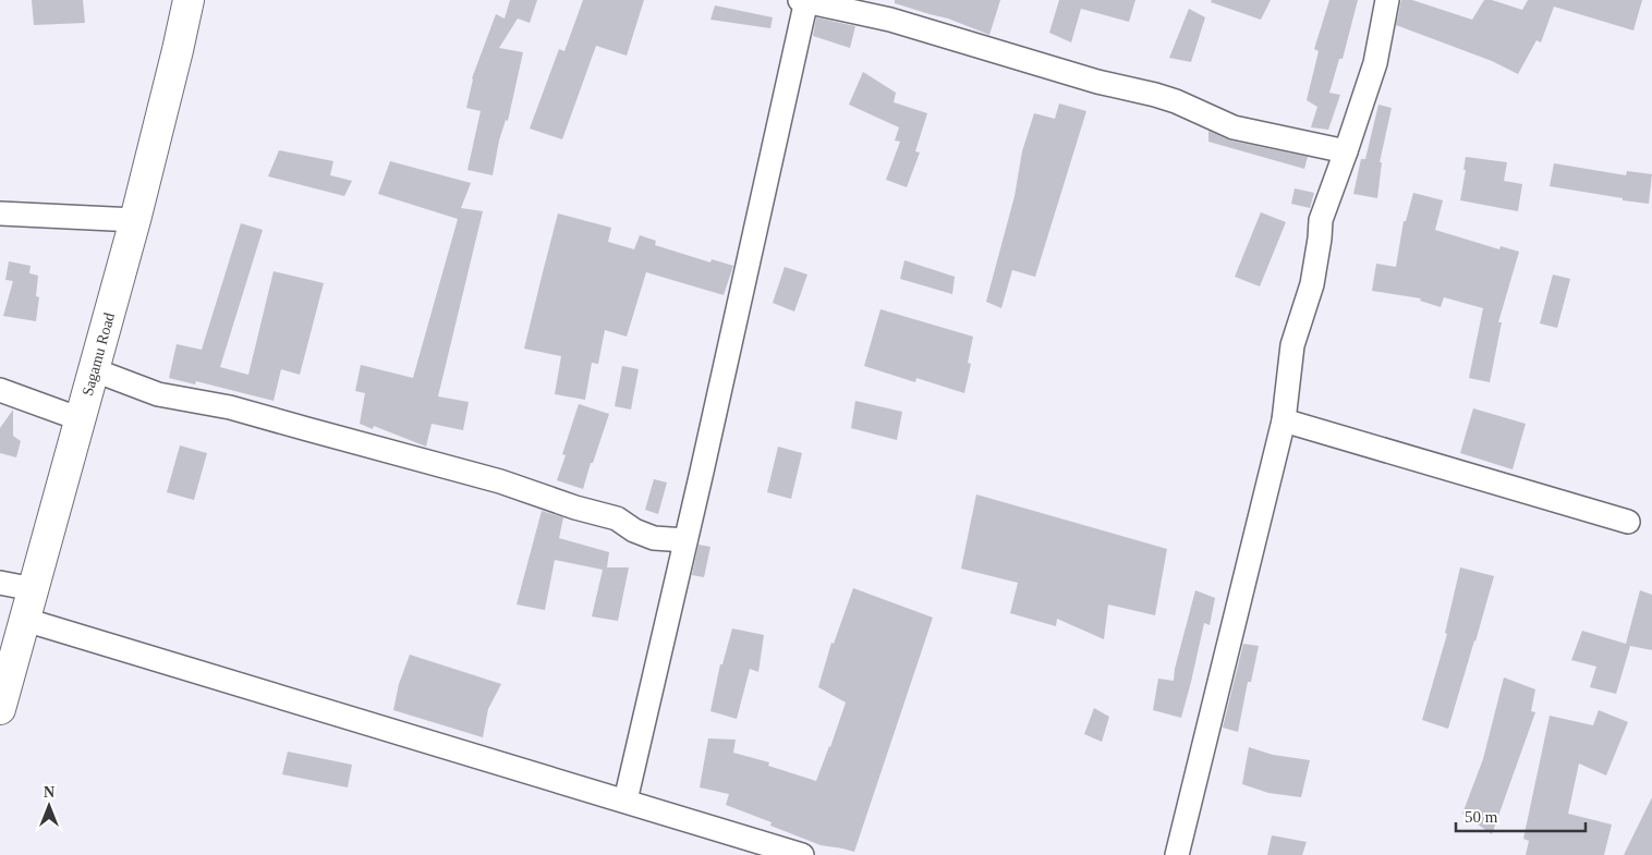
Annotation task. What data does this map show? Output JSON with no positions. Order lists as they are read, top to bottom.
{
  "streets": {
    "highway": ["Sagamu Road"]
  },
  "scale_bar": "50 m",
  "north": "top"
}
